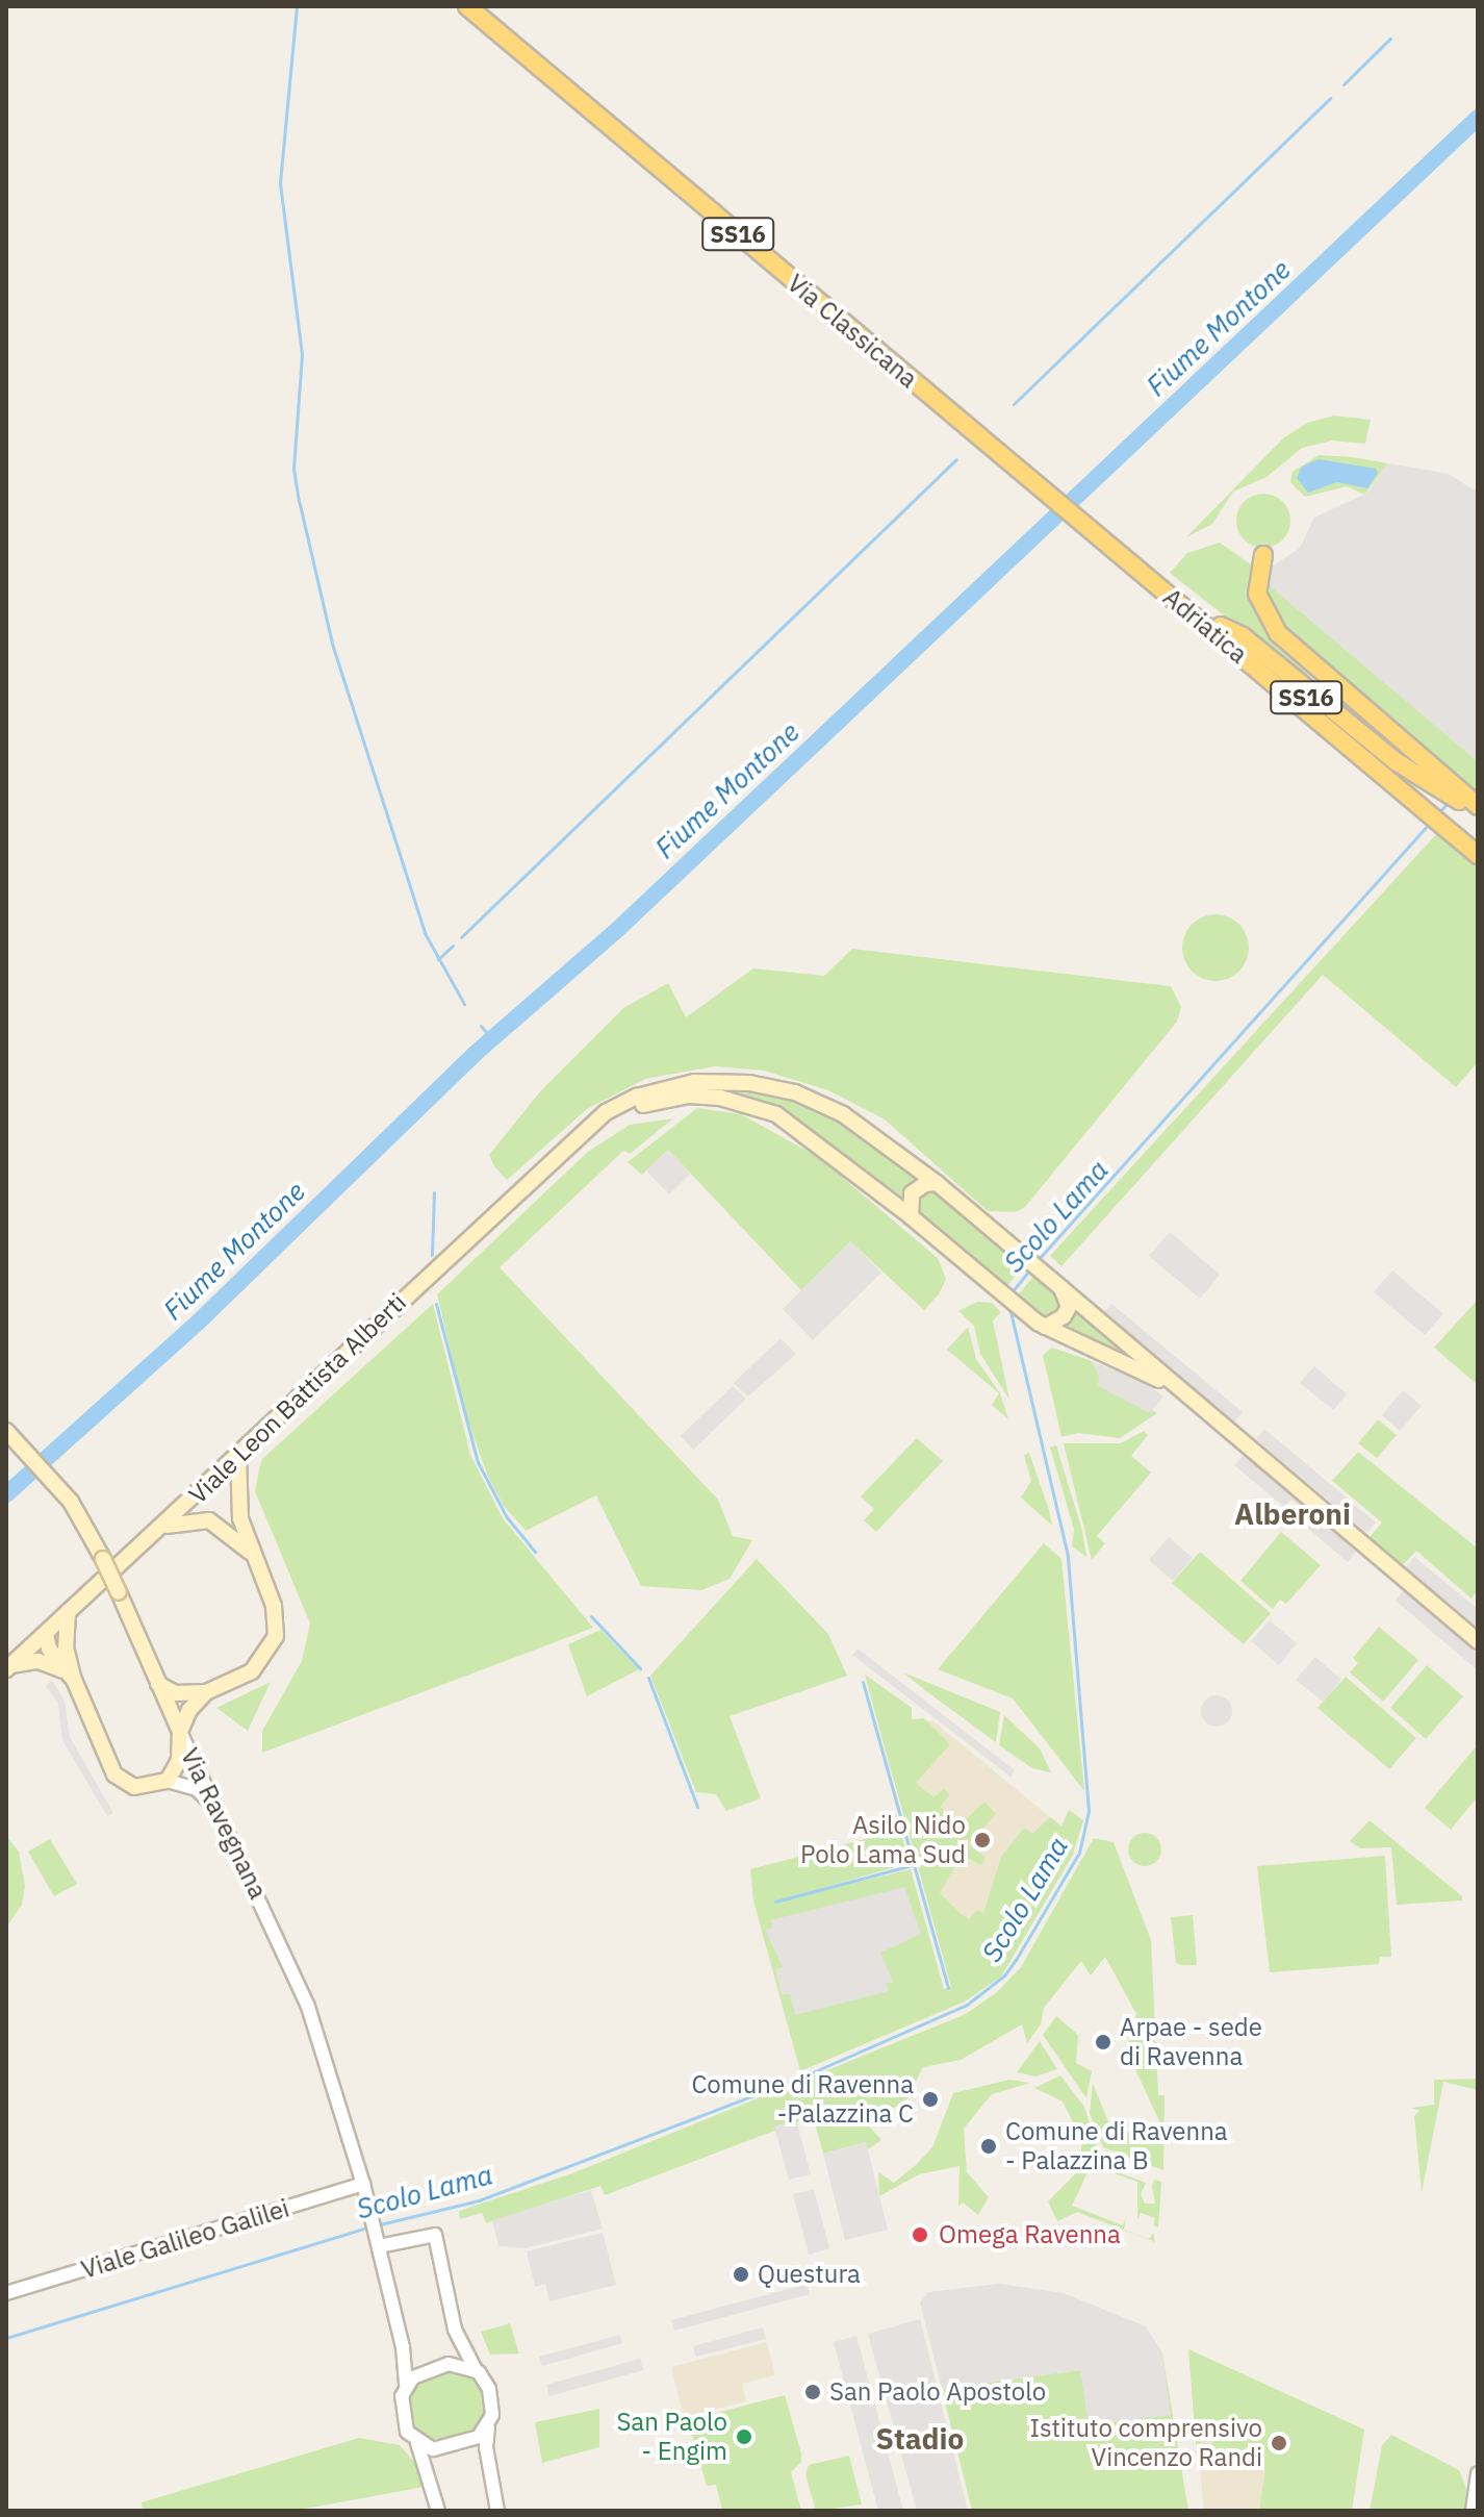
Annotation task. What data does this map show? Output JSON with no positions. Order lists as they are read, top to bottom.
{
  "streets": {
    "highway": ["SS16", "Via Classicana", "Adriatica"],
    "main road": ["Viale Leon Battista Alberti", "Via Ravegnana"],
    "street": ["Viale Galileo Galilei"]
  },
  "crossings": [
    ["Via Classicana", "Adriatica"],
    ["Via Ravegnana", "Viale Galileo Galilei"]
  ],
  "districts": ["Alberoni", "Stadio"],
  "water": ["Fiume Montone", "Scolo Lama"],
  "places": [
    "Asilo Nido Polo Lama Sud",
    "Arpae - sede di Ravenna",
    "Comune di Ravenna -Palazzina C",
    "Comune di Ravenna - Palazzina B",
    "Omega Ravenna",
    "Questura",
    "San Paolo Apostolo",
    "San Paolo - Engim",
    "Istituto comprensivo Vincenzo Randi"
  ]
}
